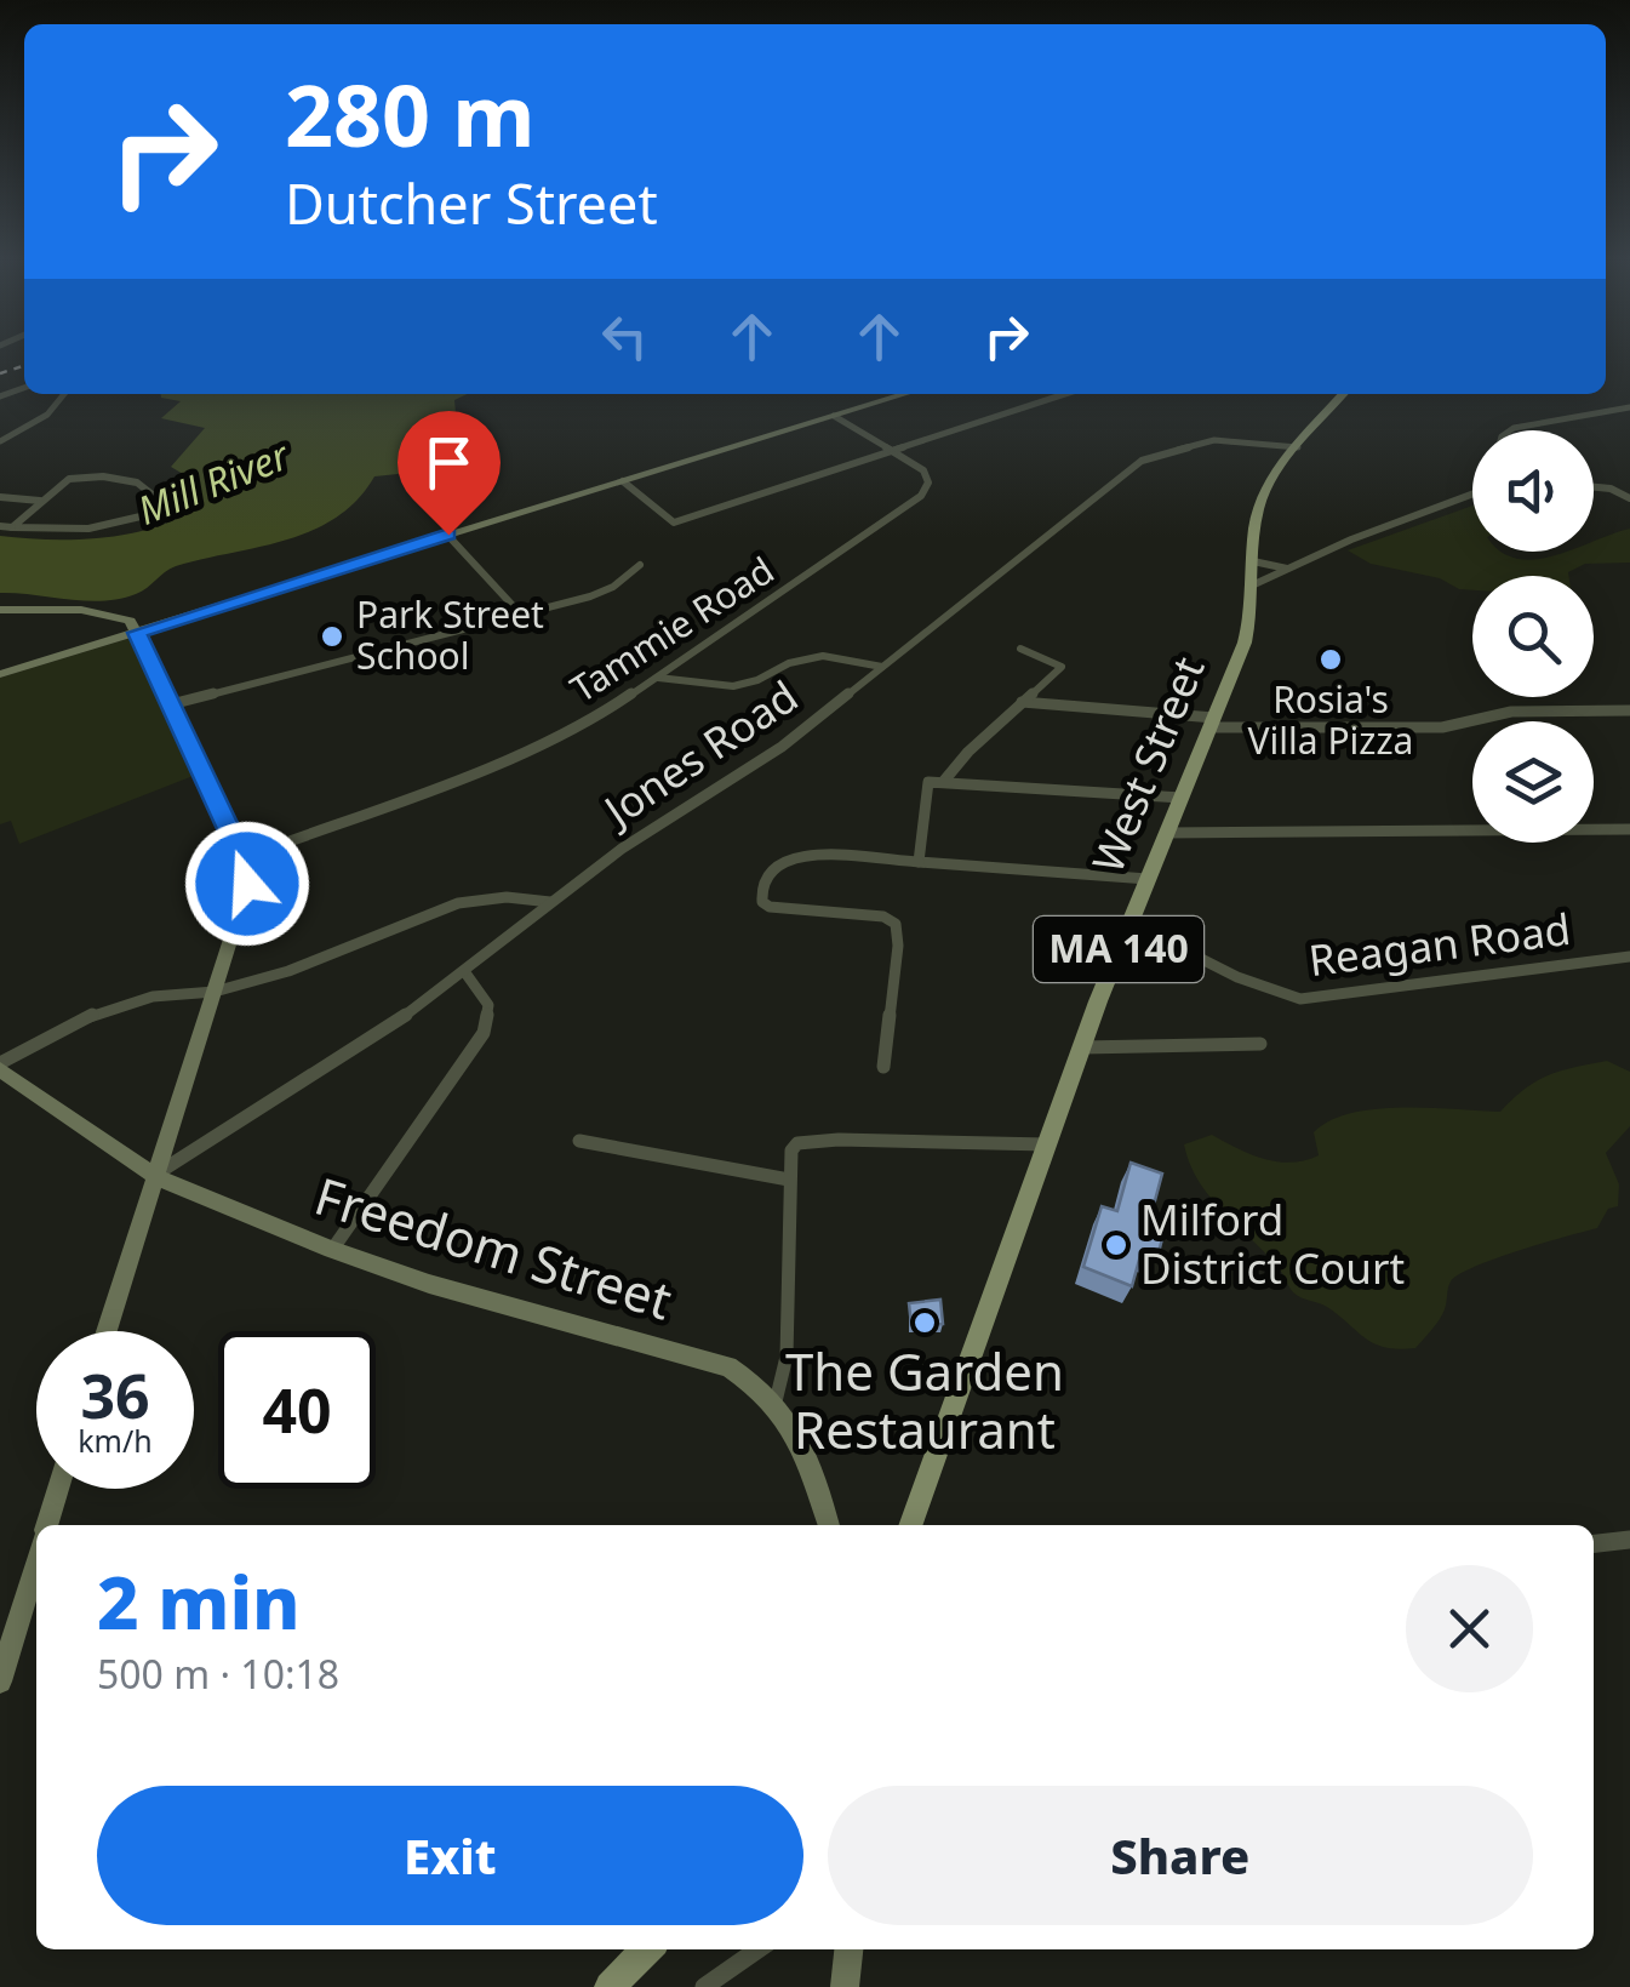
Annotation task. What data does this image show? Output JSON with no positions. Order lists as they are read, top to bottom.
{
  "streets": {
    "main road": ["West Street", "MA 140"],
    "street": [
      "Tammie Road",
      "Jones Road",
      "Reagan Road",
      "Freedom Street"
    ]
  },
  "crossings": [
    ["Jones Road", "West Street"],
    ["Jones Road", "Freedom Street"],
    ["West Street", "Reagan Road"]
  ],
  "water": ["Mill River"],
  "places": [
    "Park Street School",
    "Rosia's Villa Pizza",
    "Milford District Court",
    "The Garden Restaurant"
  ],
  "page": {
    "turn": ["280 m", "Dutcher Street"],
    "speed": "36 km/h",
    "limit": "40",
    "heading": ["2 min", "500 m · 10:18"],
    "buttons": ["Exit", "Share"]
  }
}
